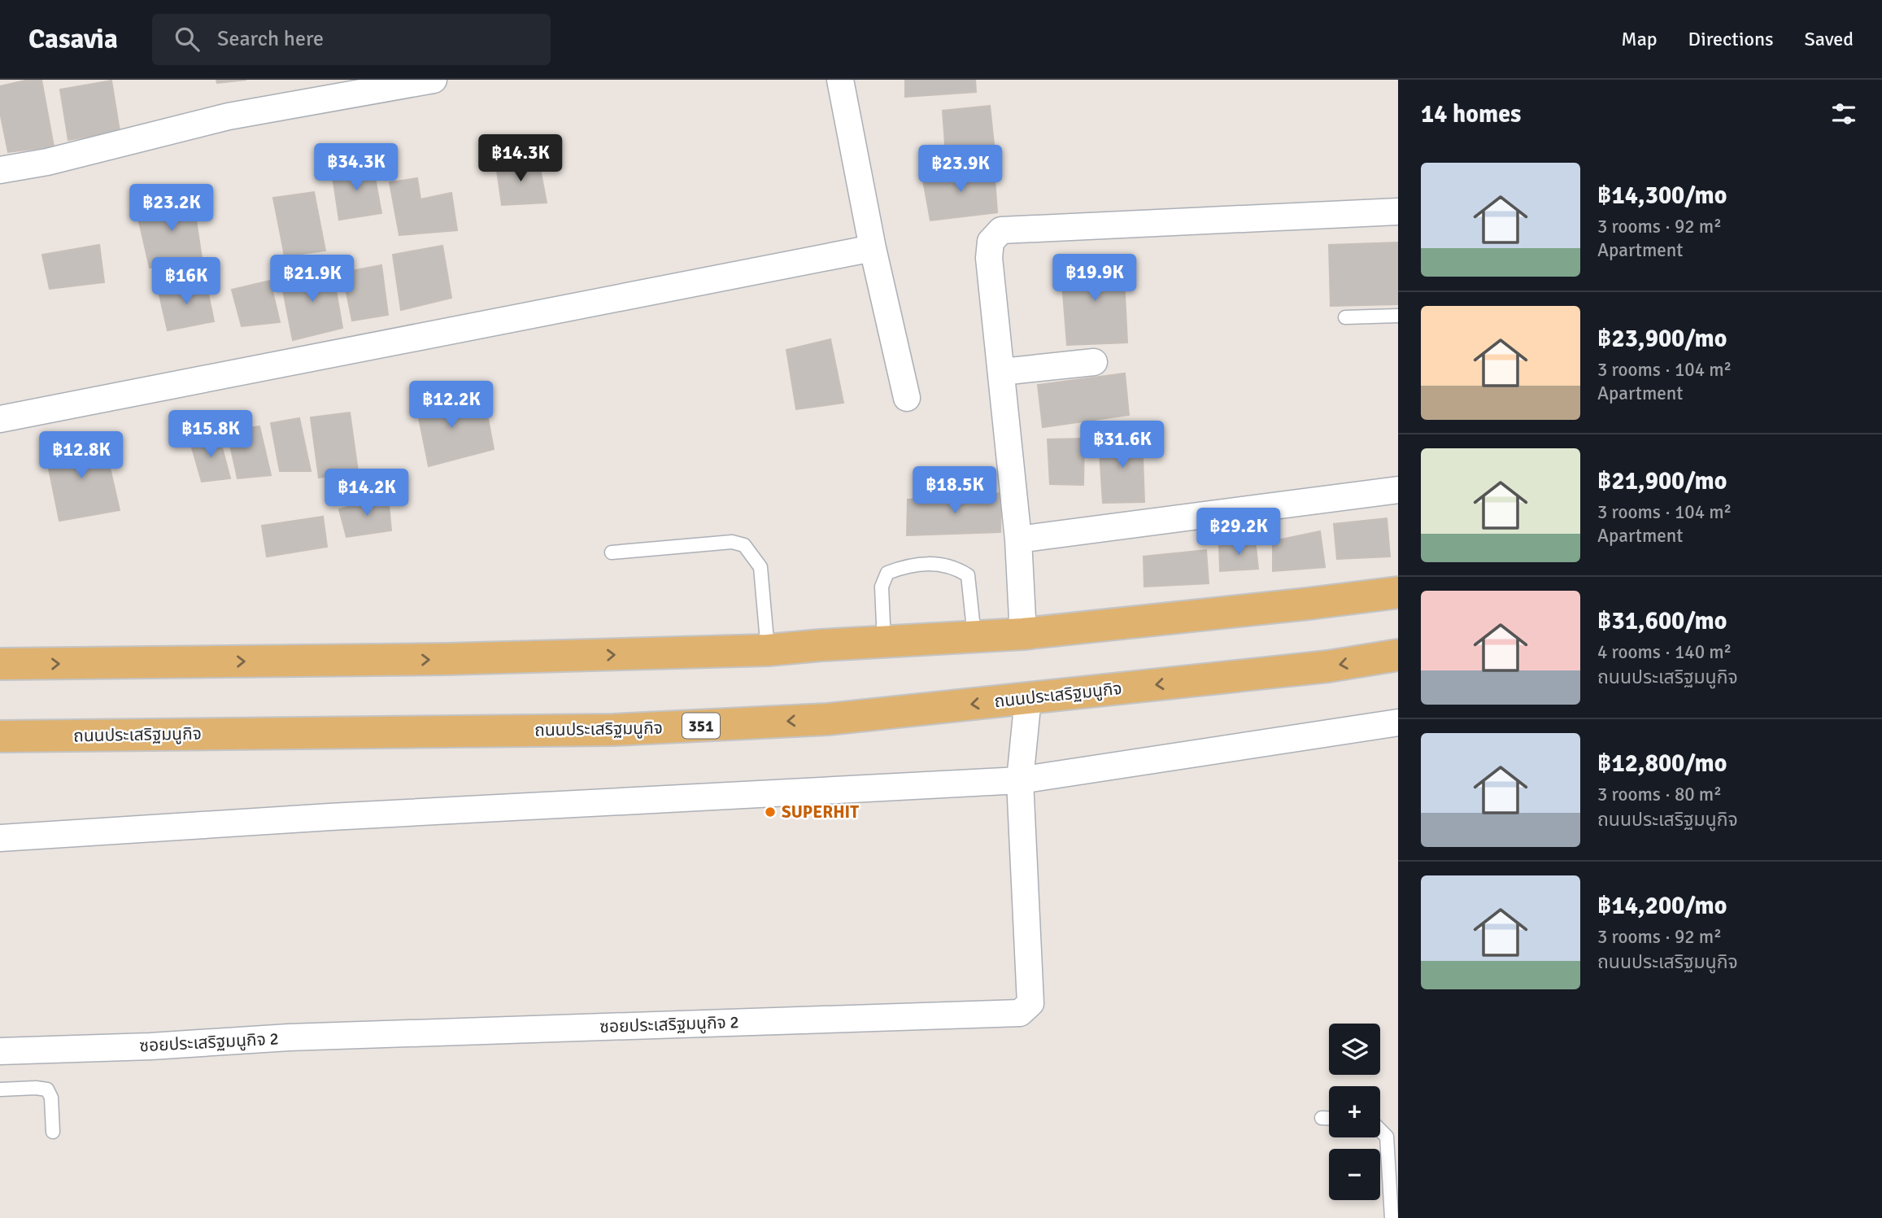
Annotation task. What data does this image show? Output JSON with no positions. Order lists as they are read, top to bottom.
{
  "streets": {
    "main road": ["ถนนประเสริฐมนูกิจ", "351"],
    "street": ["ซอยประเสริฐมนูกิจ 2"]
  },
  "crossings": [
    ["ถนนประเสริฐมนูกิจ", "ซอยประเสริฐมนูกิจ 2"]
  ],
  "places": ["SUPERHIT"],
  "page": {
    "header": "Casavia",
    "search": "Search here",
    "nav": ["Map", "Directions", "Saved"],
    "heading": "14 homes",
    "price": [
      "฿14.3K",
      "฿34.3K",
      "฿23.9K",
      "฿23.2K",
      "฿19.9K",
      "฿21.9K",
      "฿16K",
      "฿12.2K",
      "฿15.8K",
      "฿31.6K",
      "฿12.8K",
      "฿18.5K",
      "฿14.2K",
      "฿29.2K"
    ],
    "list": [
      {
        "name": "฿14,300/mo",
        "note": "3 rooms · 92 m² · Apartment"
      },
      {
        "name": "฿23,900/mo",
        "note": "3 rooms · 104 m² · Apartment"
      },
      {
        "name": "฿21,900/mo",
        "note": "3 rooms · 104 m² · Apartment"
      },
      {
        "name": "฿31,600/mo",
        "note": "4 rooms · 140 m² · ถนนประเสริฐมนูกิจ"
      },
      {
        "name": "฿12,800/mo",
        "note": "3 rooms · 80 m² · ถนนประเสริฐมนูกิจ"
      },
      {
        "name": "฿14,200/mo",
        "note": "3 rooms · 92 m² · ถนนประเสริฐมนูกิจ"
      }
    ],
    "map_buttons": ["+", "−"]
  }
}
